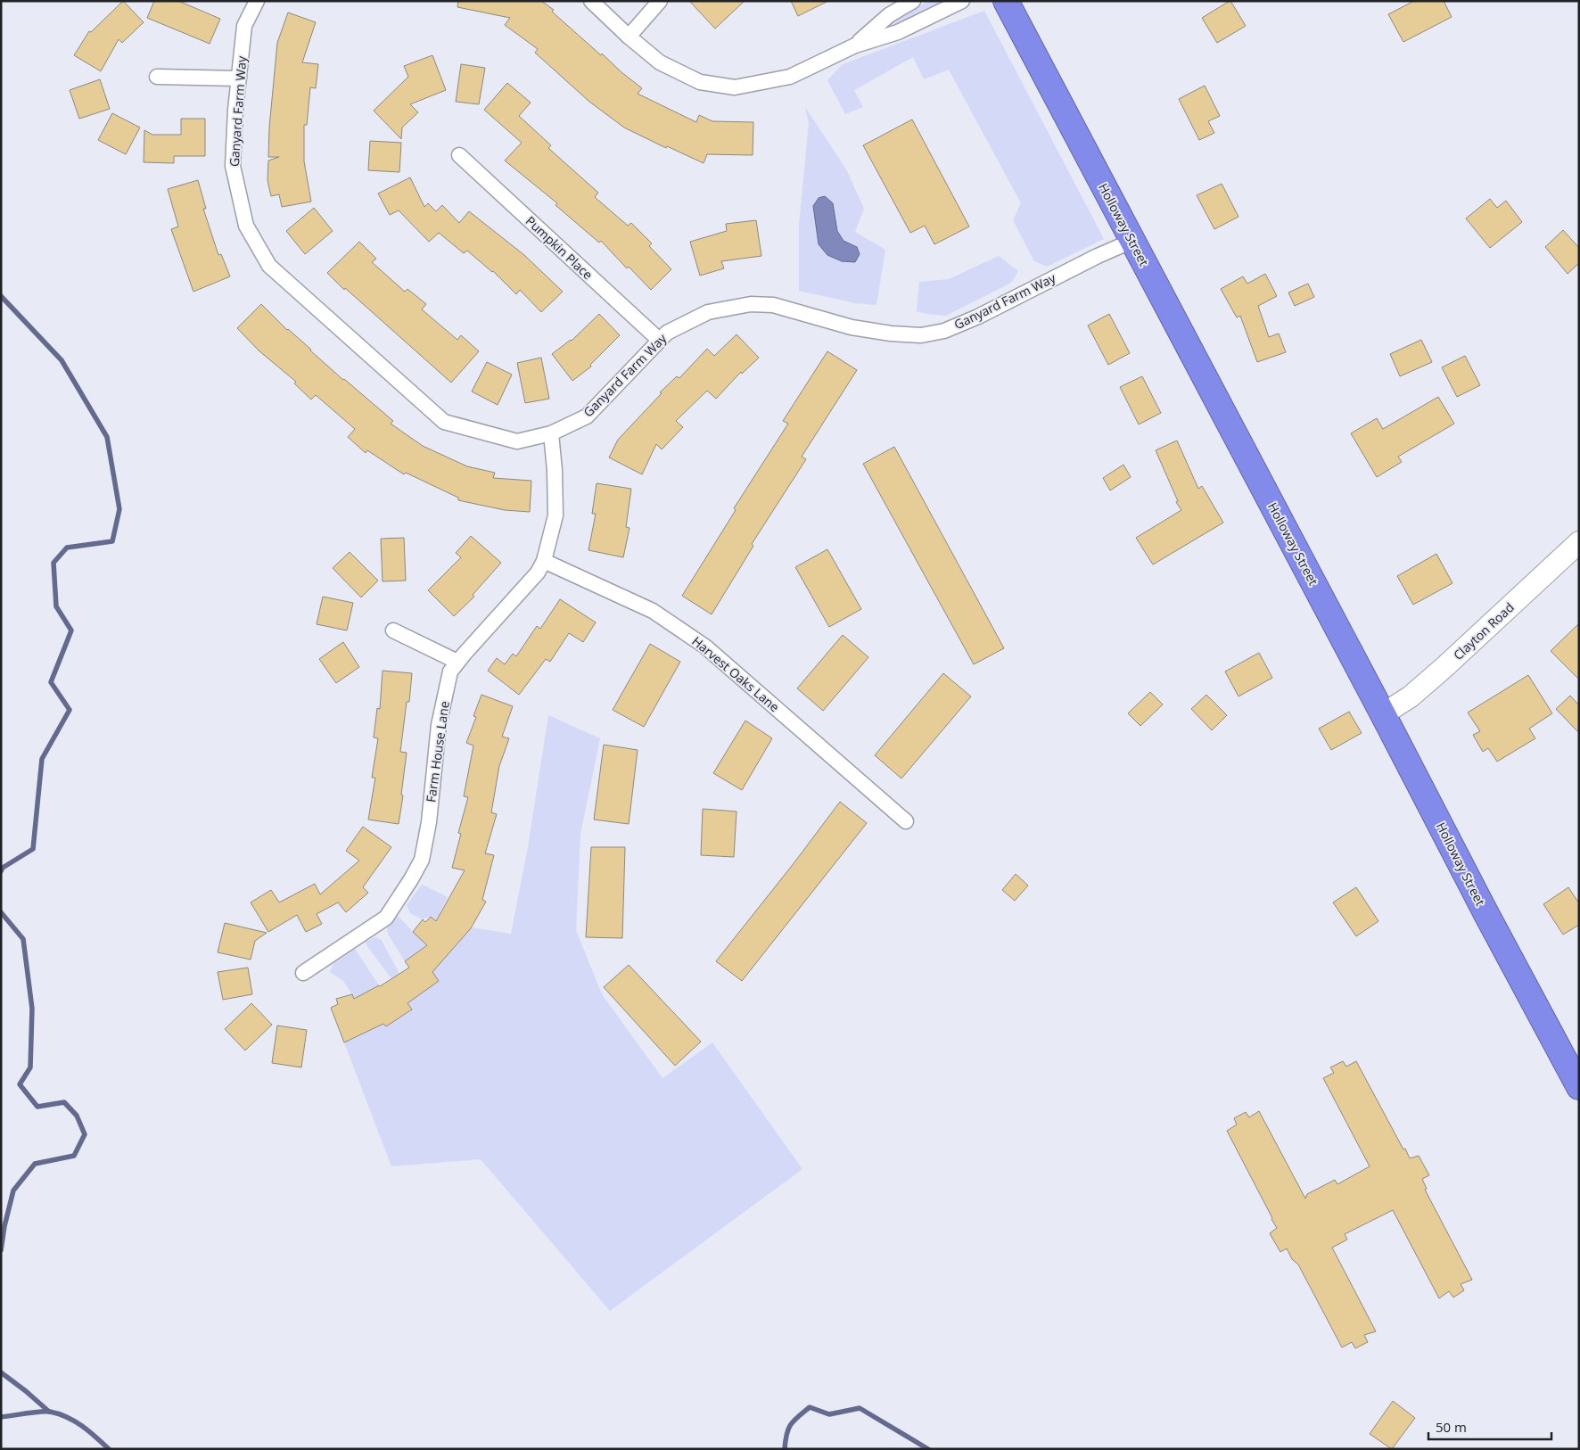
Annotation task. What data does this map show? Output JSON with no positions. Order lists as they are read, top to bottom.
{
  "streets": {
    "highway": ["Holloway Street"],
    "street": [
      "Ganyard Farm Way",
      "Pumpkin Place",
      "Clayton Road",
      "Harvest Oaks Lane",
      "Farm House Lane"
    ]
  },
  "crossings": [
    ["Ganyard Farm Way", "Holloway Street"],
    ["Ganyard Farm Way", "Pumpkin Place"],
    ["Ganyard Farm Way", "Farm House Lane"],
    ["Holloway Street", "Clayton Road"],
    ["Harvest Oaks Lane", "Farm House Lane"]
  ],
  "scale_bar": "50 m"
}
